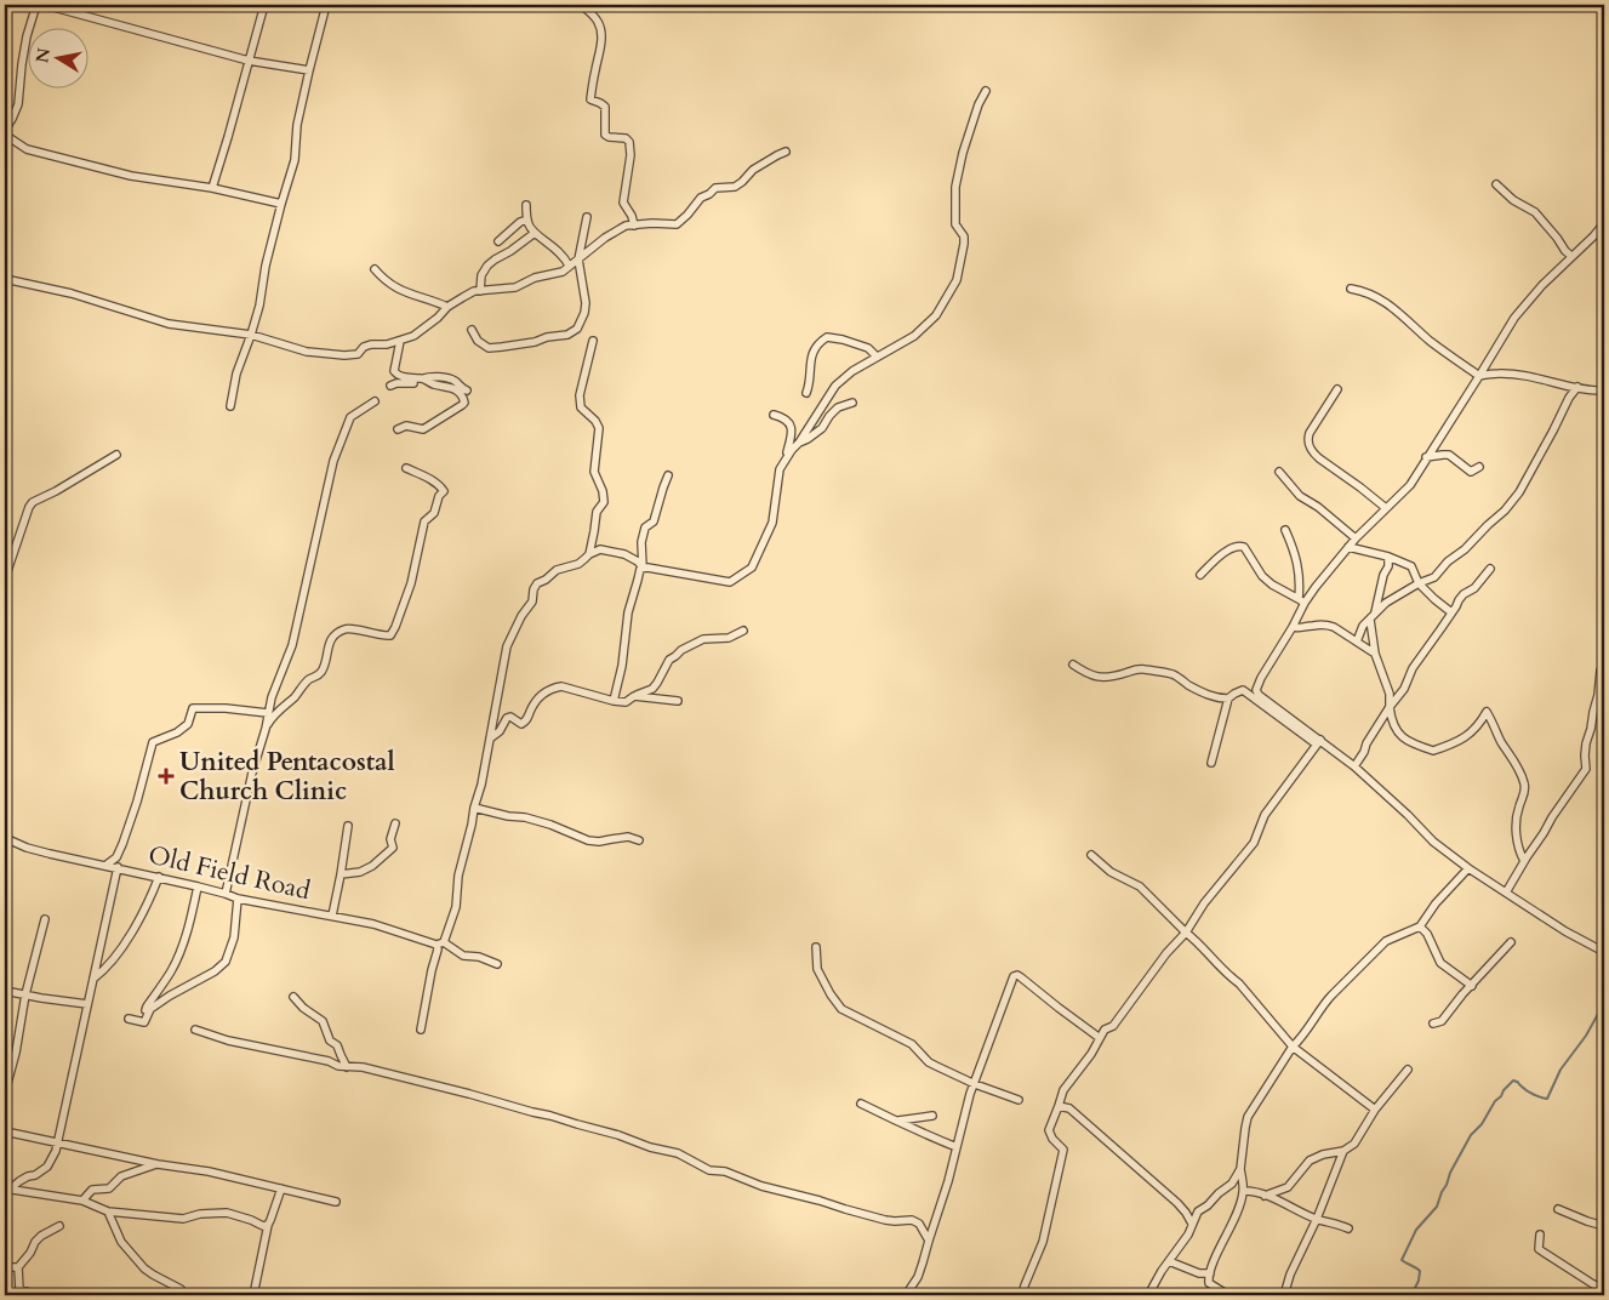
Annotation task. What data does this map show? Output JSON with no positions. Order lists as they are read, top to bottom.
{
  "streets": {
    "street": ["Old Field Road"]
  },
  "places": {
    "health": ["United Pentacostal Church Clinic"]
  },
  "north": "left"
}
